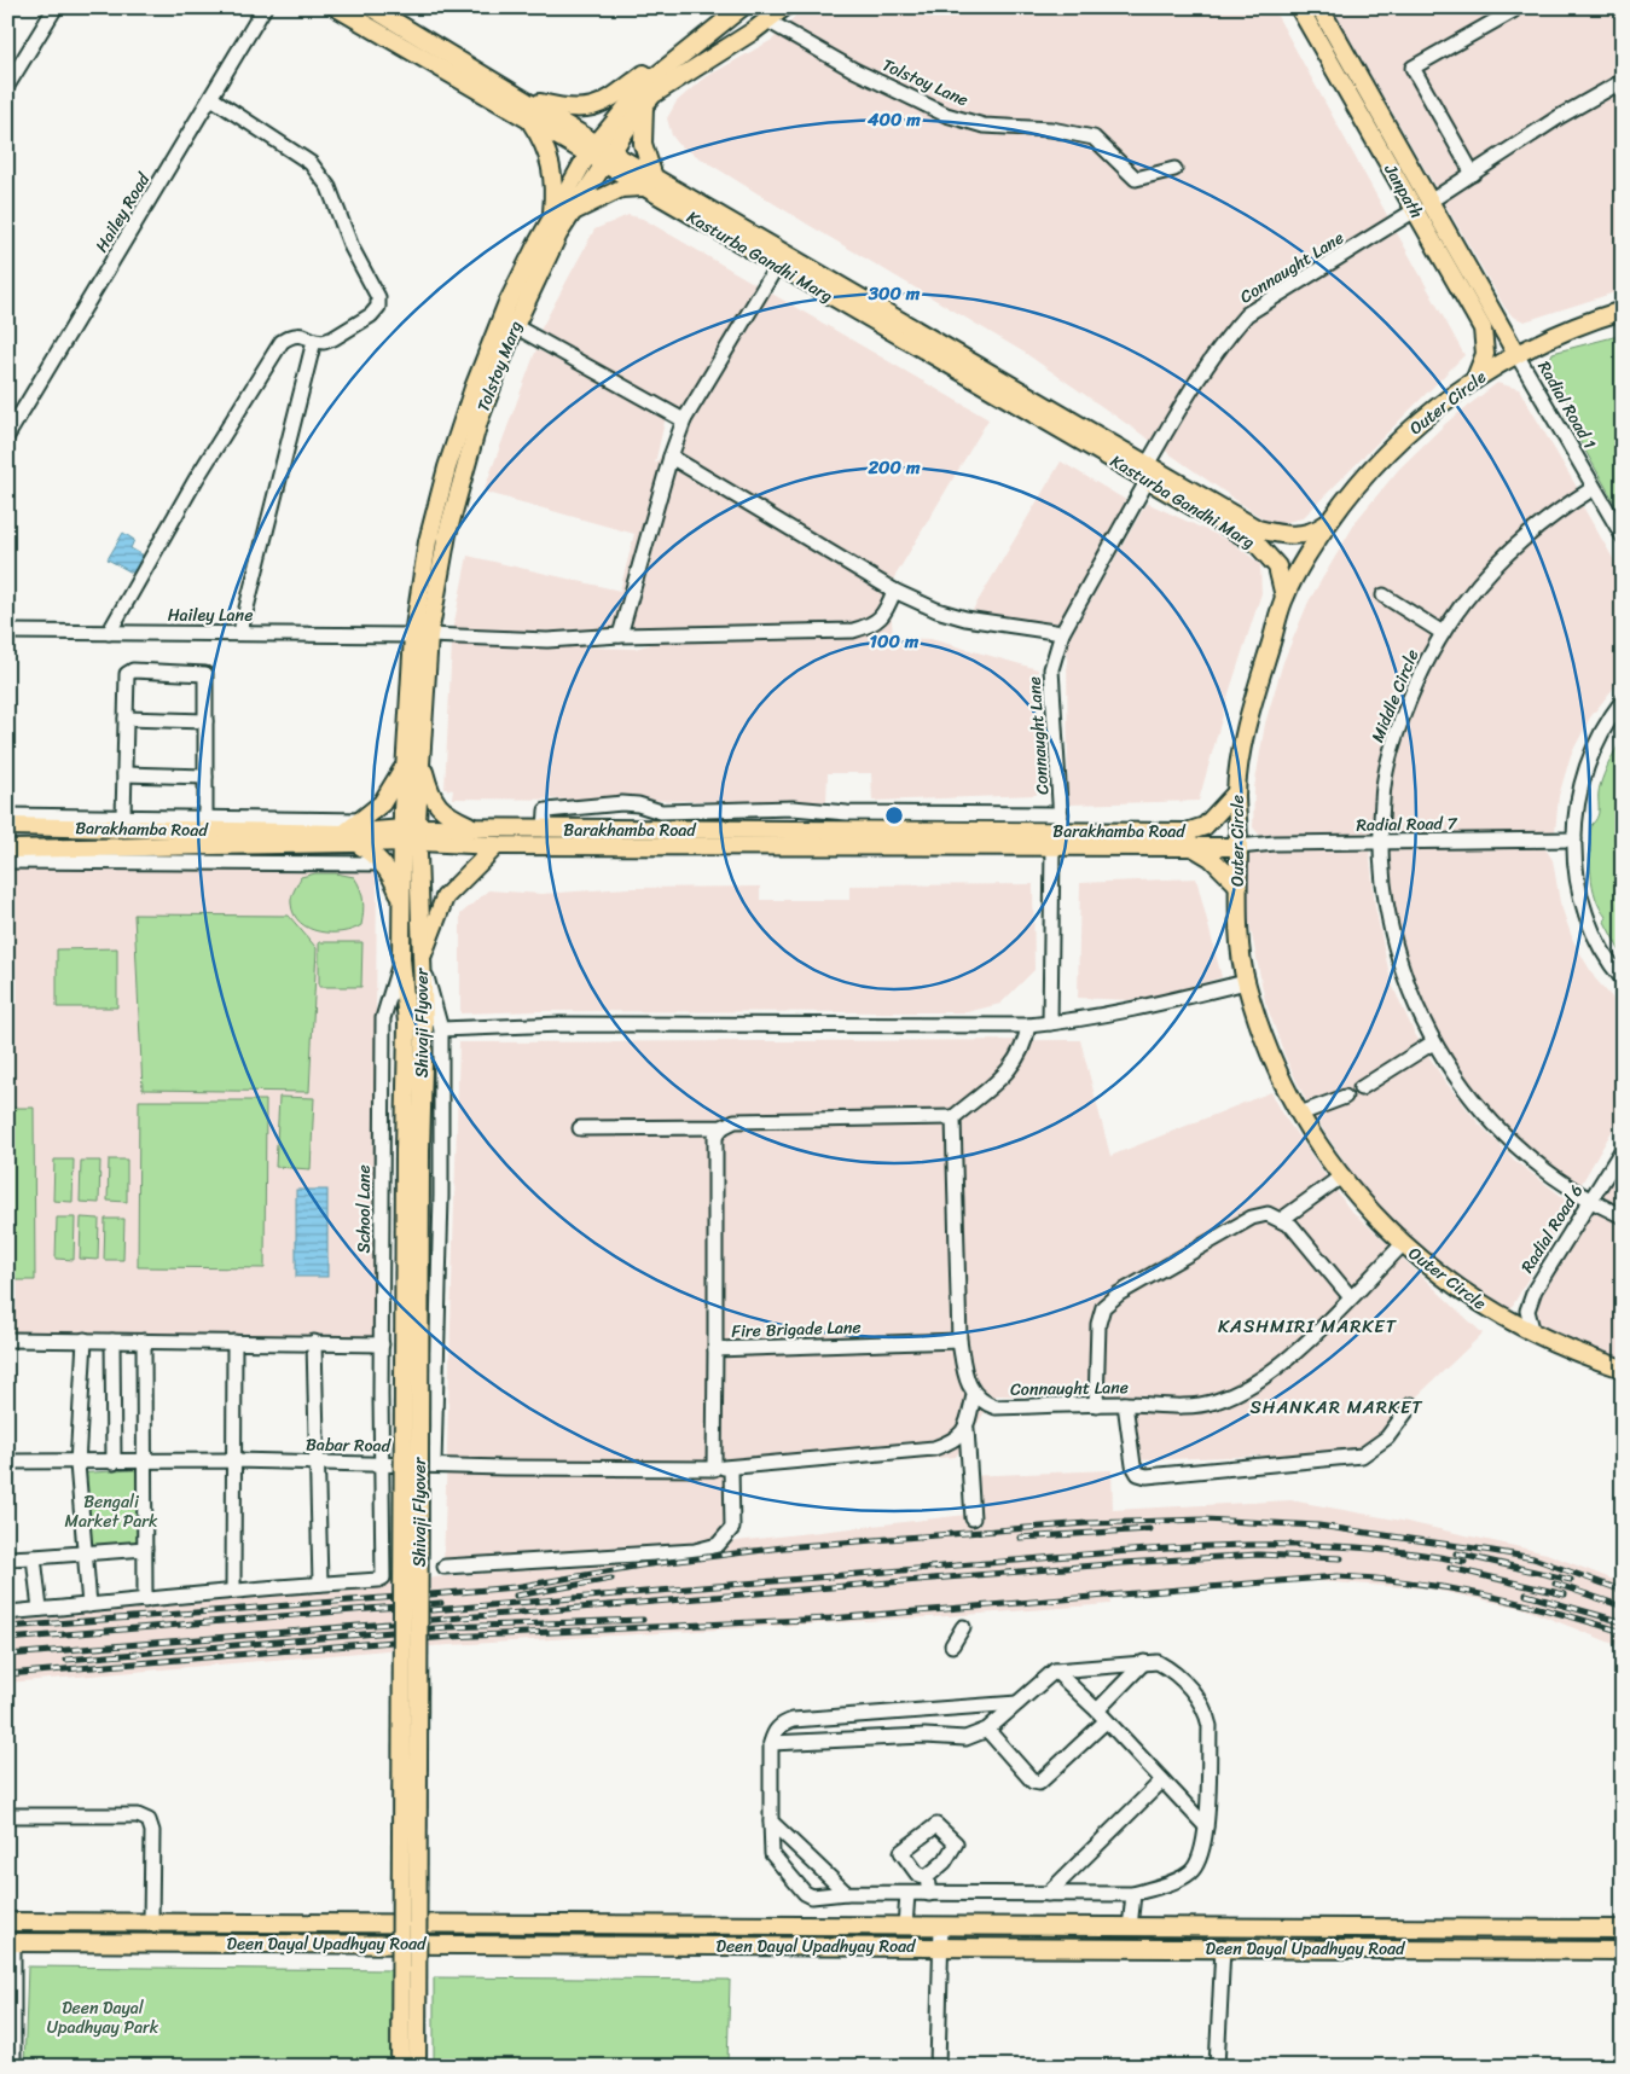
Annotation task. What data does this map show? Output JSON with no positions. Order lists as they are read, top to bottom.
{
  "streets": {
    "main road": [
      "Janpath",
      "Kasturba Gandhi Marg",
      "Tolstoy Marg",
      "Outer Circle",
      "Barakhamba Road",
      "Shivaji Flyover",
      "Deen Dayal Upadhyay Road"
    ],
    "street": [
      "Tolstoy Lane",
      "Hailey Road",
      "Connaught Lane",
      "Radial Road 1",
      "Hailey Lane",
      "Middle Circle",
      "Radial Road 7",
      "School Lane",
      "Radial Road 6",
      "Fire Brigade Lane",
      "Babar Road"
    ]
  },
  "crossings": [
    ["Tolstoy Lane", "Tolstoy Marg"],
    ["Janpath", "Connaught Lane"],
    ["Janpath", "Outer Circle"],
    ["Janpath", "Radial Road 1"],
    ["Kasturba Gandhi Marg", "Connaught Lane"],
    ["Kasturba Gandhi Marg", "Tolstoy Marg"],
    ["Kasturba Gandhi Marg", "Outer Circle"],
    ["Connaught Lane", "Outer Circle"],
    ["Connaught Lane", "Barakhamba Road"],
    ["Tolstoy Marg", "Hailey Lane"],
    ["Tolstoy Marg", "Barakhamba Road"],
    ["Tolstoy Marg", "Shivaji Flyover"],
    ["Outer Circle", "Radial Road 1"],
    ["Outer Circle", "Radial Road 7"],
    ["Outer Circle", "Barakhamba Road"],
    ["Outer Circle", "Radial Road 6"],
    ["Radial Road 1", "Middle Circle"],
    ["Middle Circle", "Radial Road 7"],
    ["Middle Circle", "Radial Road 6"],
    ["Barakhamba Road", "Shivaji Flyover"],
    ["Shivaji Flyover", "School Lane"],
    ["School Lane", "Babar Road"]
  ],
  "districts": ["KASHMIRI MARKET", "SHANKAR MARKET"],
  "parks": ["Bengali Market Park", "Deen Dayal Upadhyay Park"],
  "rings": [
    "400 m",
    "300 m",
    "200 m",
    "100 m"
  ]
}
